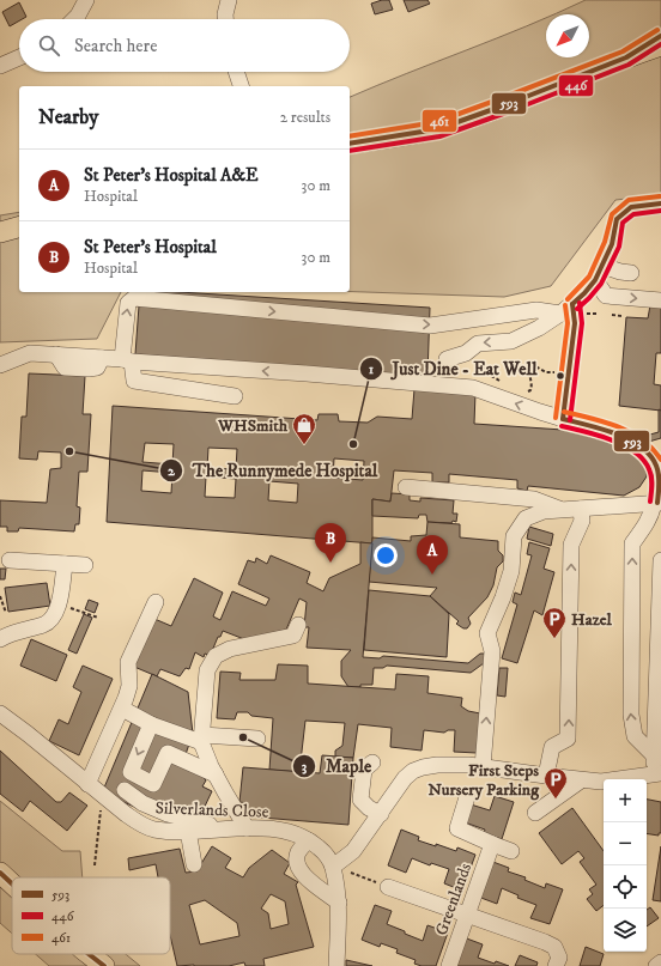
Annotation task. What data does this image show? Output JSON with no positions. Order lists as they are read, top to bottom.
{
  "streets": {
    "street": ["Silverlands Close", "Greenlands"]
  },
  "places": {
    "other": ["Just Dine - Eat Well", "The Runnymede Hospital", "Maple"],
    "shop": ["WHSmith"],
    "parking": ["Hazel", "First Steps Nursery Parking"]
  },
  "lines": ["transit line 461", "transit line 593", "transit line 446"],
  "legend": ["593", "446", "461"],
  "north": "bottom left",
  "page": {
    "search": "Search here",
    "heading": ["Nearby", "2 results"],
    "list": [
      {
        "mark": "A",
        "name": "St Peter's Hospital A&E",
        "note": "Hospital",
        "value": "30 m"
      },
      {
        "mark": "B",
        "name": "St Peter's Hospital",
        "note": "Hospital",
        "value": "30 m"
      }
    ],
    "pins": ["B", "A"],
    "map_buttons": ["+", "−"]
  }
}
